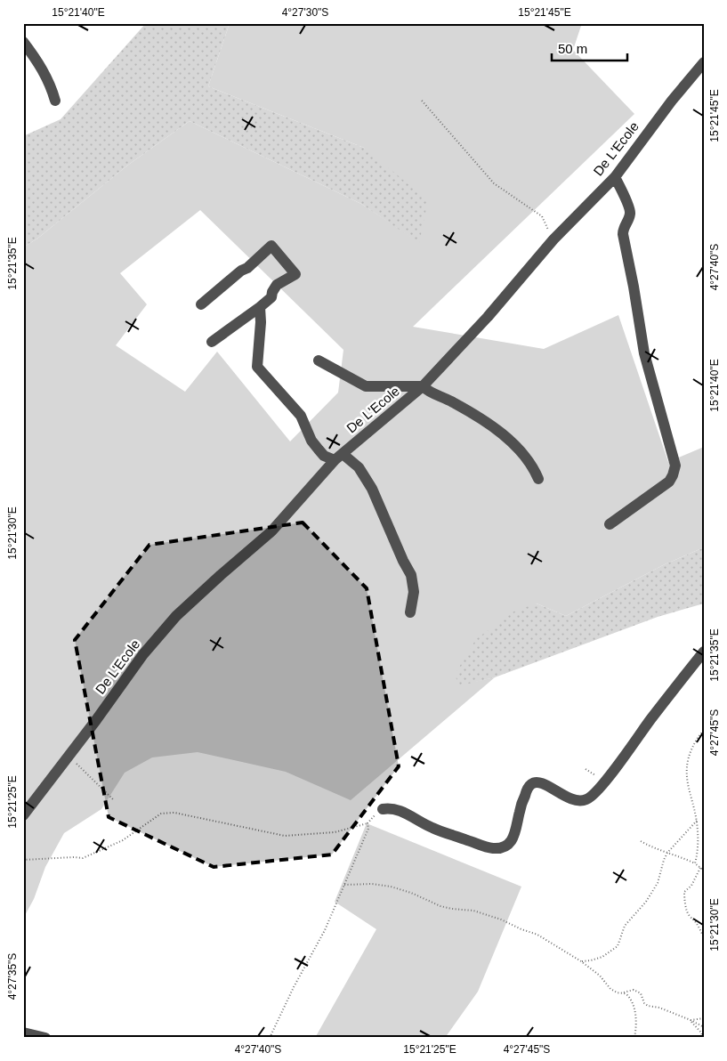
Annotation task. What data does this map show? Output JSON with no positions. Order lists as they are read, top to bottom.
{
  "streets": {
    "street": ["De L'Ecole"]
  },
  "scale_bar": "50 m",
  "coordinates": [
    "15°21'40\"E",
    "4°27'30\"S",
    "15°21'45\"E",
    "15°21'35\"E",
    "4°27'40\"S",
    "15°21'30\"E",
    "4°27'45\"S",
    "15°21'25\"E",
    "4°27'35\"S"
  ]
}
